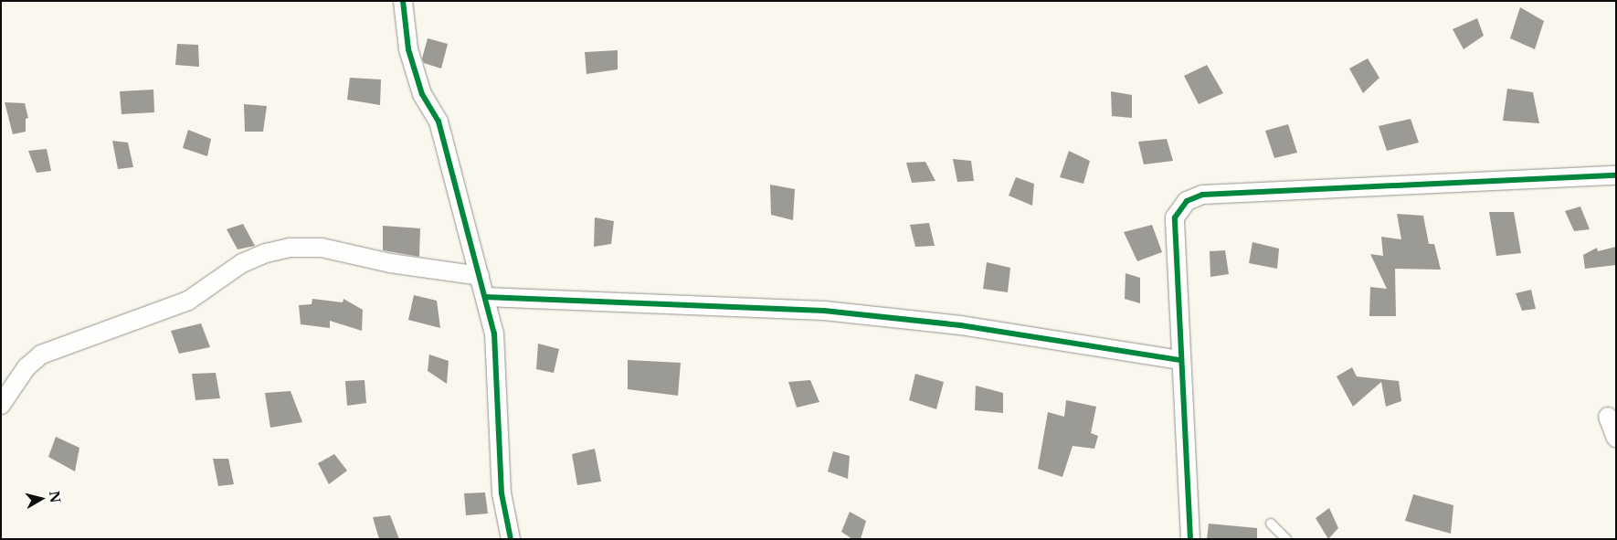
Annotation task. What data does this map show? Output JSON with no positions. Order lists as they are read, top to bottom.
{
  "north": "right"
}
